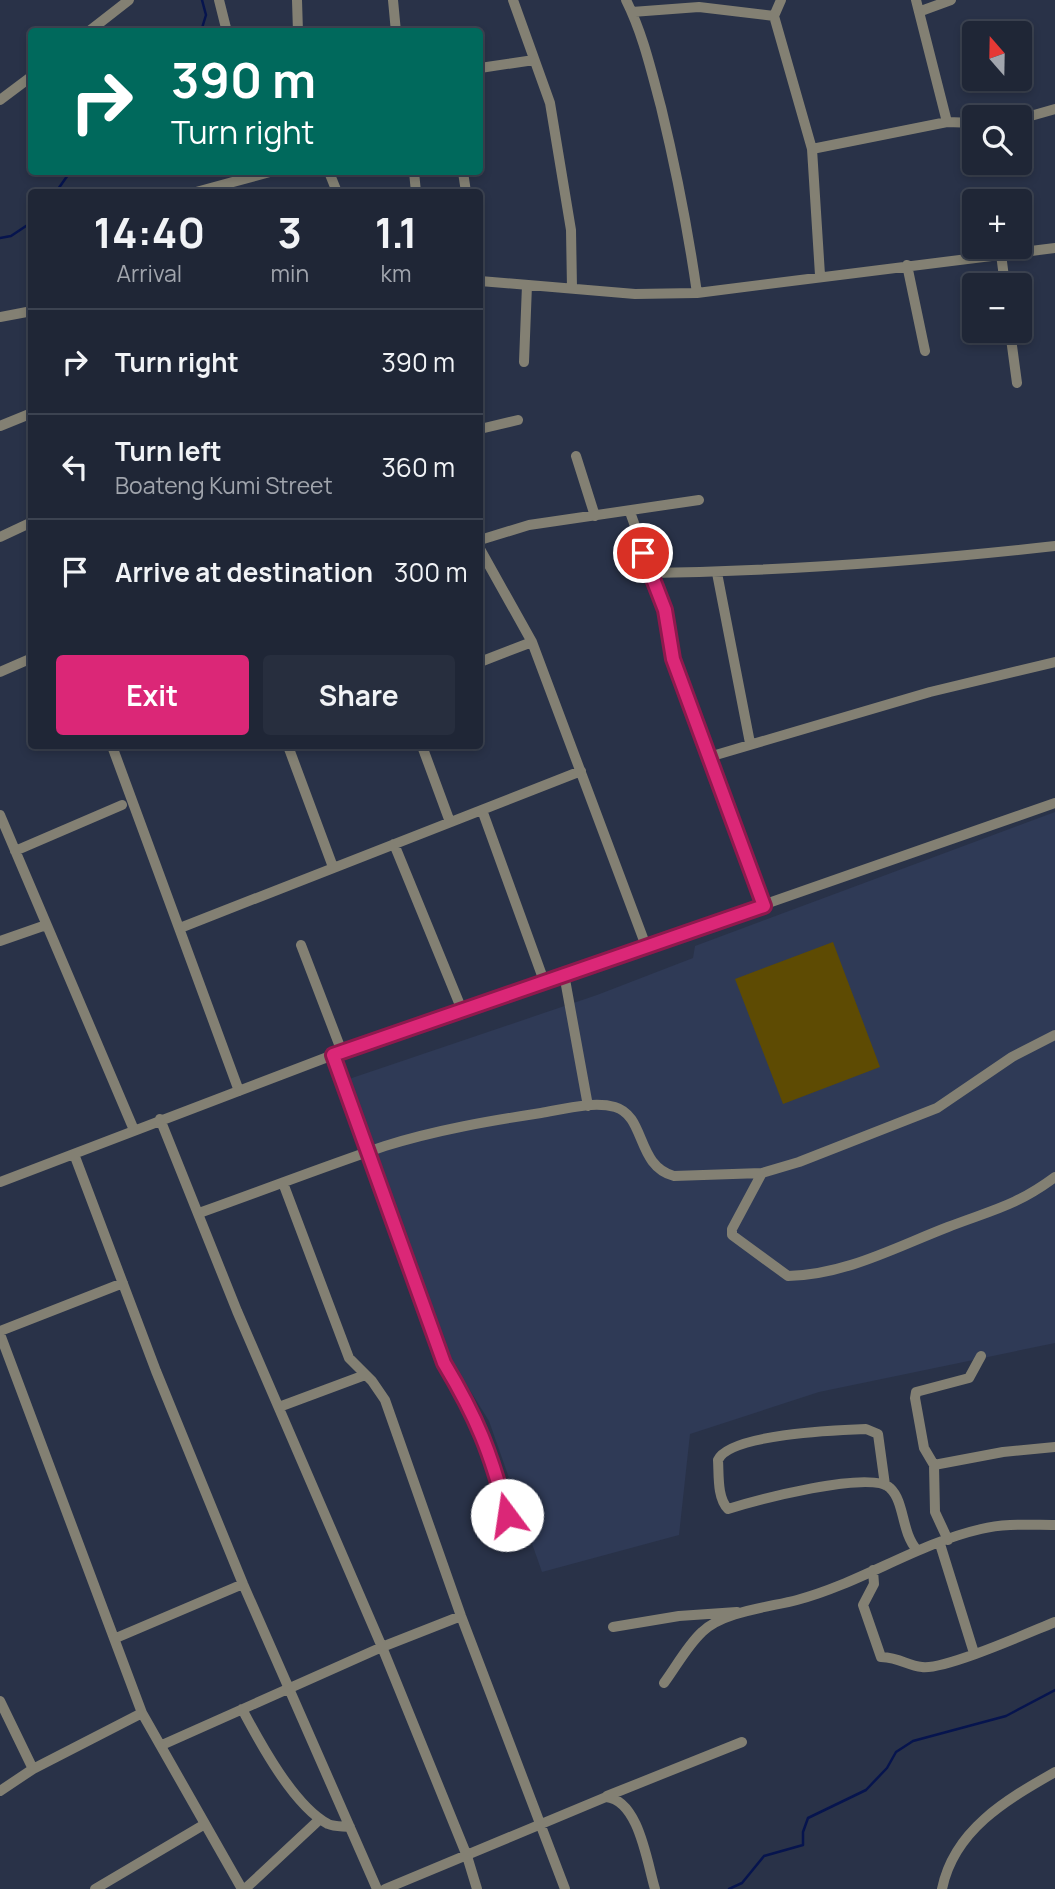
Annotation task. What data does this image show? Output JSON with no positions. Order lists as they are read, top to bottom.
{
  "north": "top",
  "page": {
    "map_buttons": ["+", "−"],
    "turn": ["390 m", "Turn right"],
    "eta": [
      "14:40",
      "Arrival",
      "3",
      "min",
      "1.1",
      "km"
    ],
    "list": [
      {
        "name": "Turn right",
        "value": "390 m"
      },
      {
        "name": "Turn left",
        "note": "Boateng Kumi Street",
        "value": "360 m"
      },
      {
        "name": "Arrive at destination",
        "value": "300 m"
      }
    ],
    "buttons": ["Exit", "Share"]
  }
}
